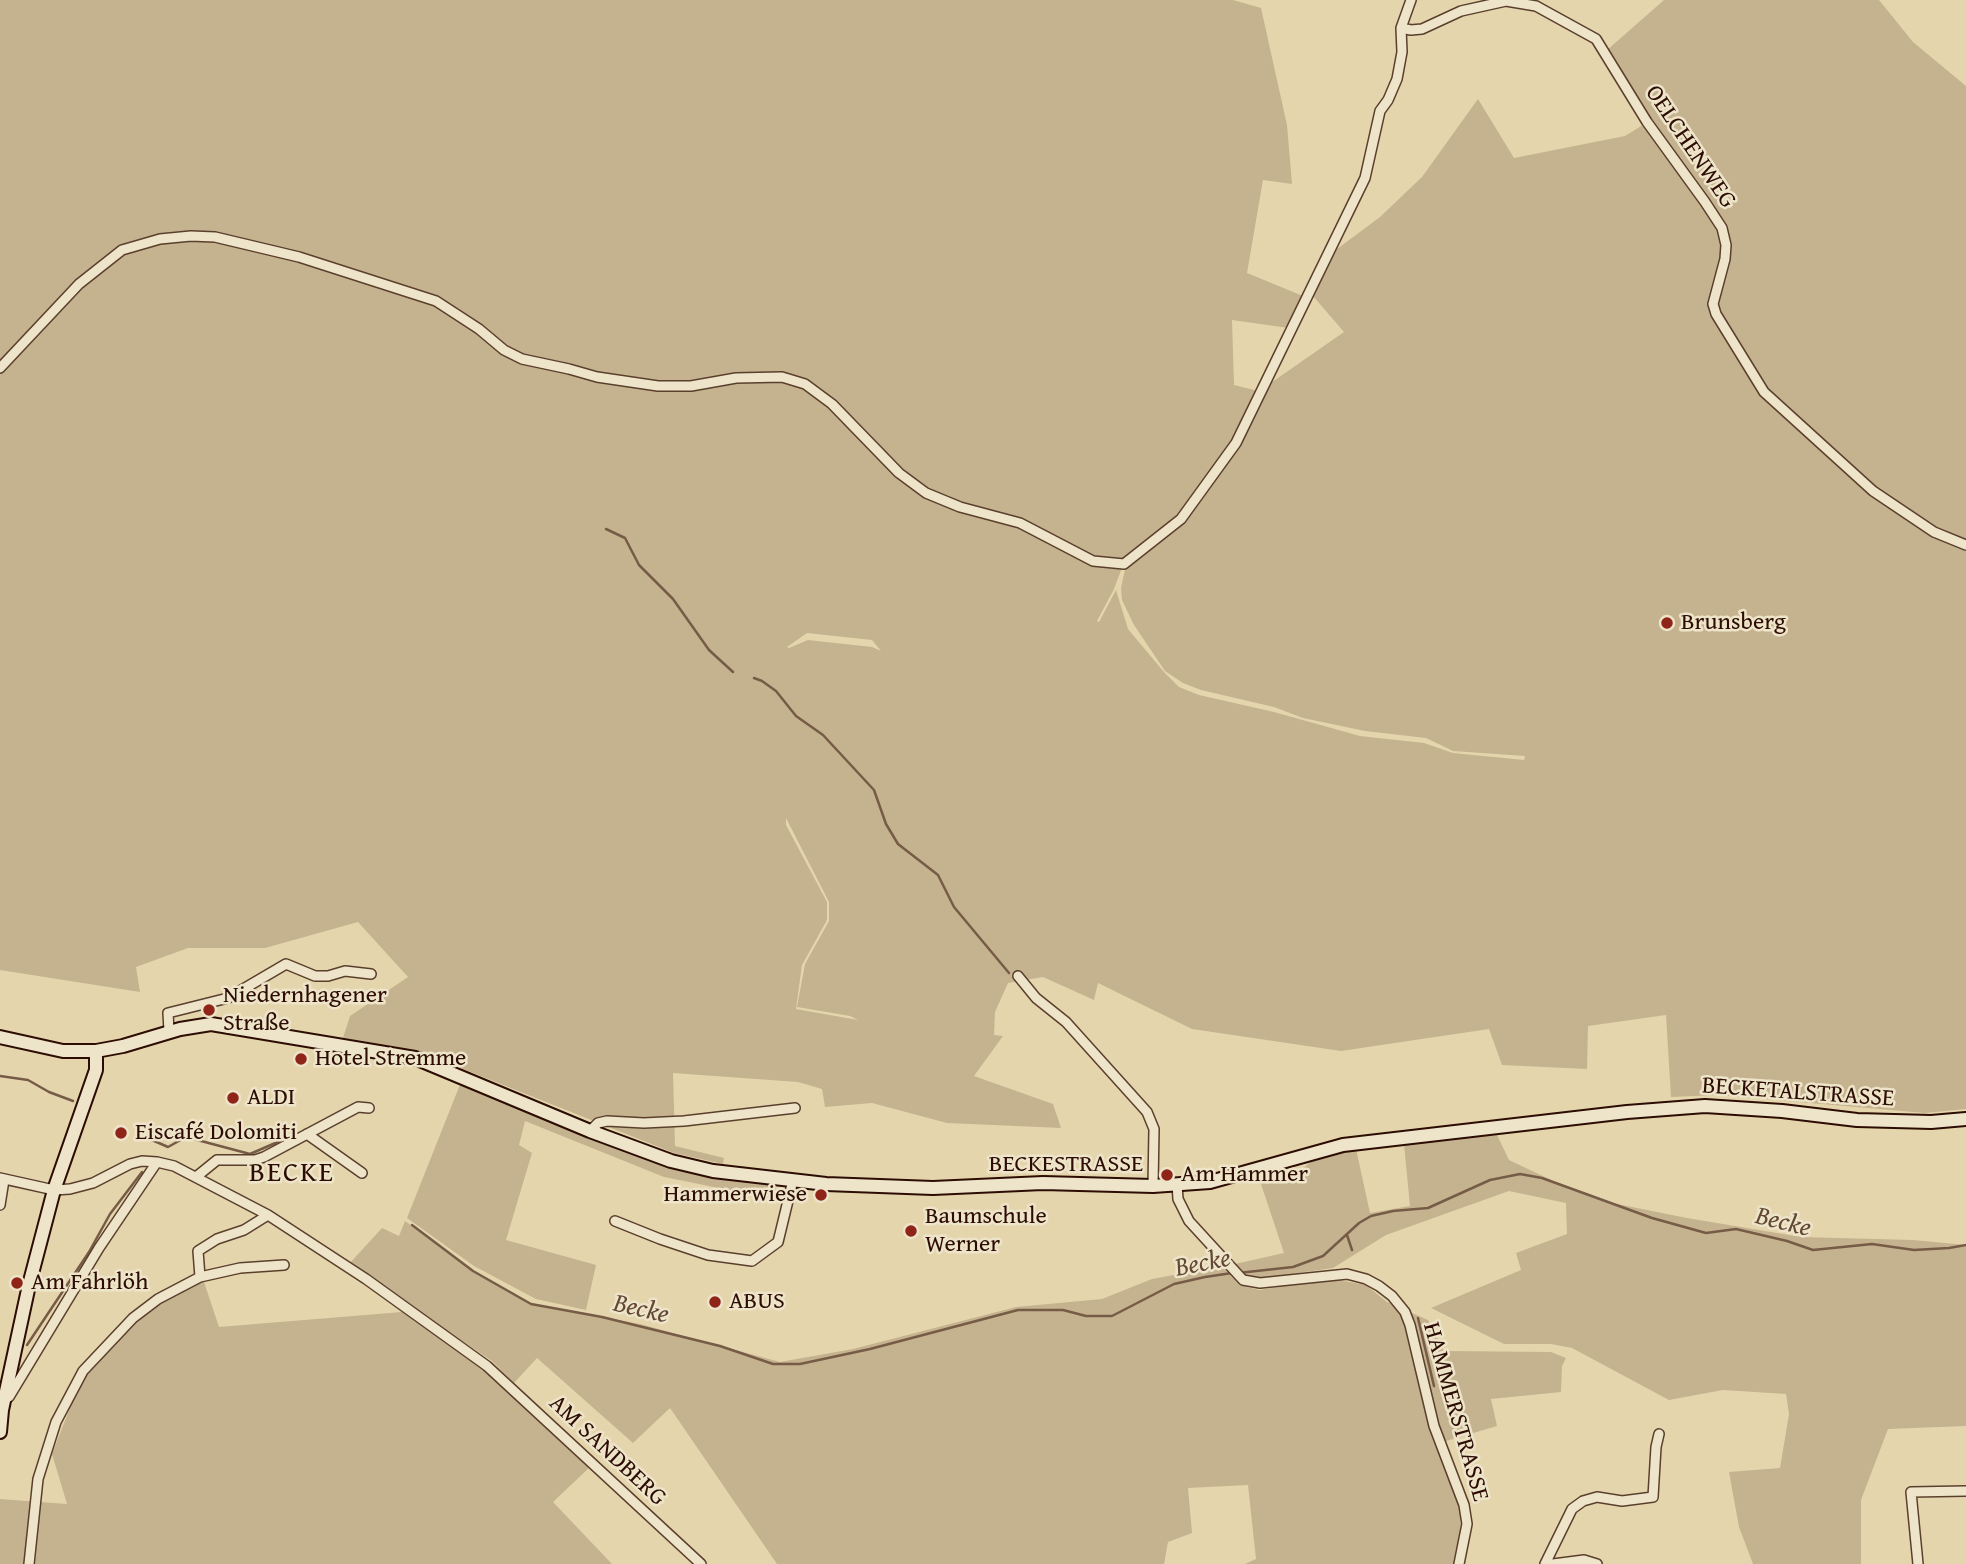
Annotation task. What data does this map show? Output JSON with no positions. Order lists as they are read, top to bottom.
{
  "streets": {
    "main road": ["BECKETALSTRASSE", "BECKESTRASSE"],
    "street": ["OELCHENWEG", "HAMMERSTRASSE", "AM SANDBERG"]
  },
  "crossings": [
    ["BECKETALSTRASSE", "BECKESTRASSE"],
    ["BECKESTRASSE", "HAMMERSTRASSE"]
  ],
  "districts": ["BECKE"],
  "water": ["Becke"],
  "places": [
    "Brunsberg",
    "Niedernhagener Straße",
    "Hotel Stremme",
    "ALDI",
    "Eiscafé Dolomiti",
    "Am Hammer",
    "Hammerwiese",
    "Baumschule Werner",
    "Am Fahrlöh",
    "ABUS"
  ]
}
